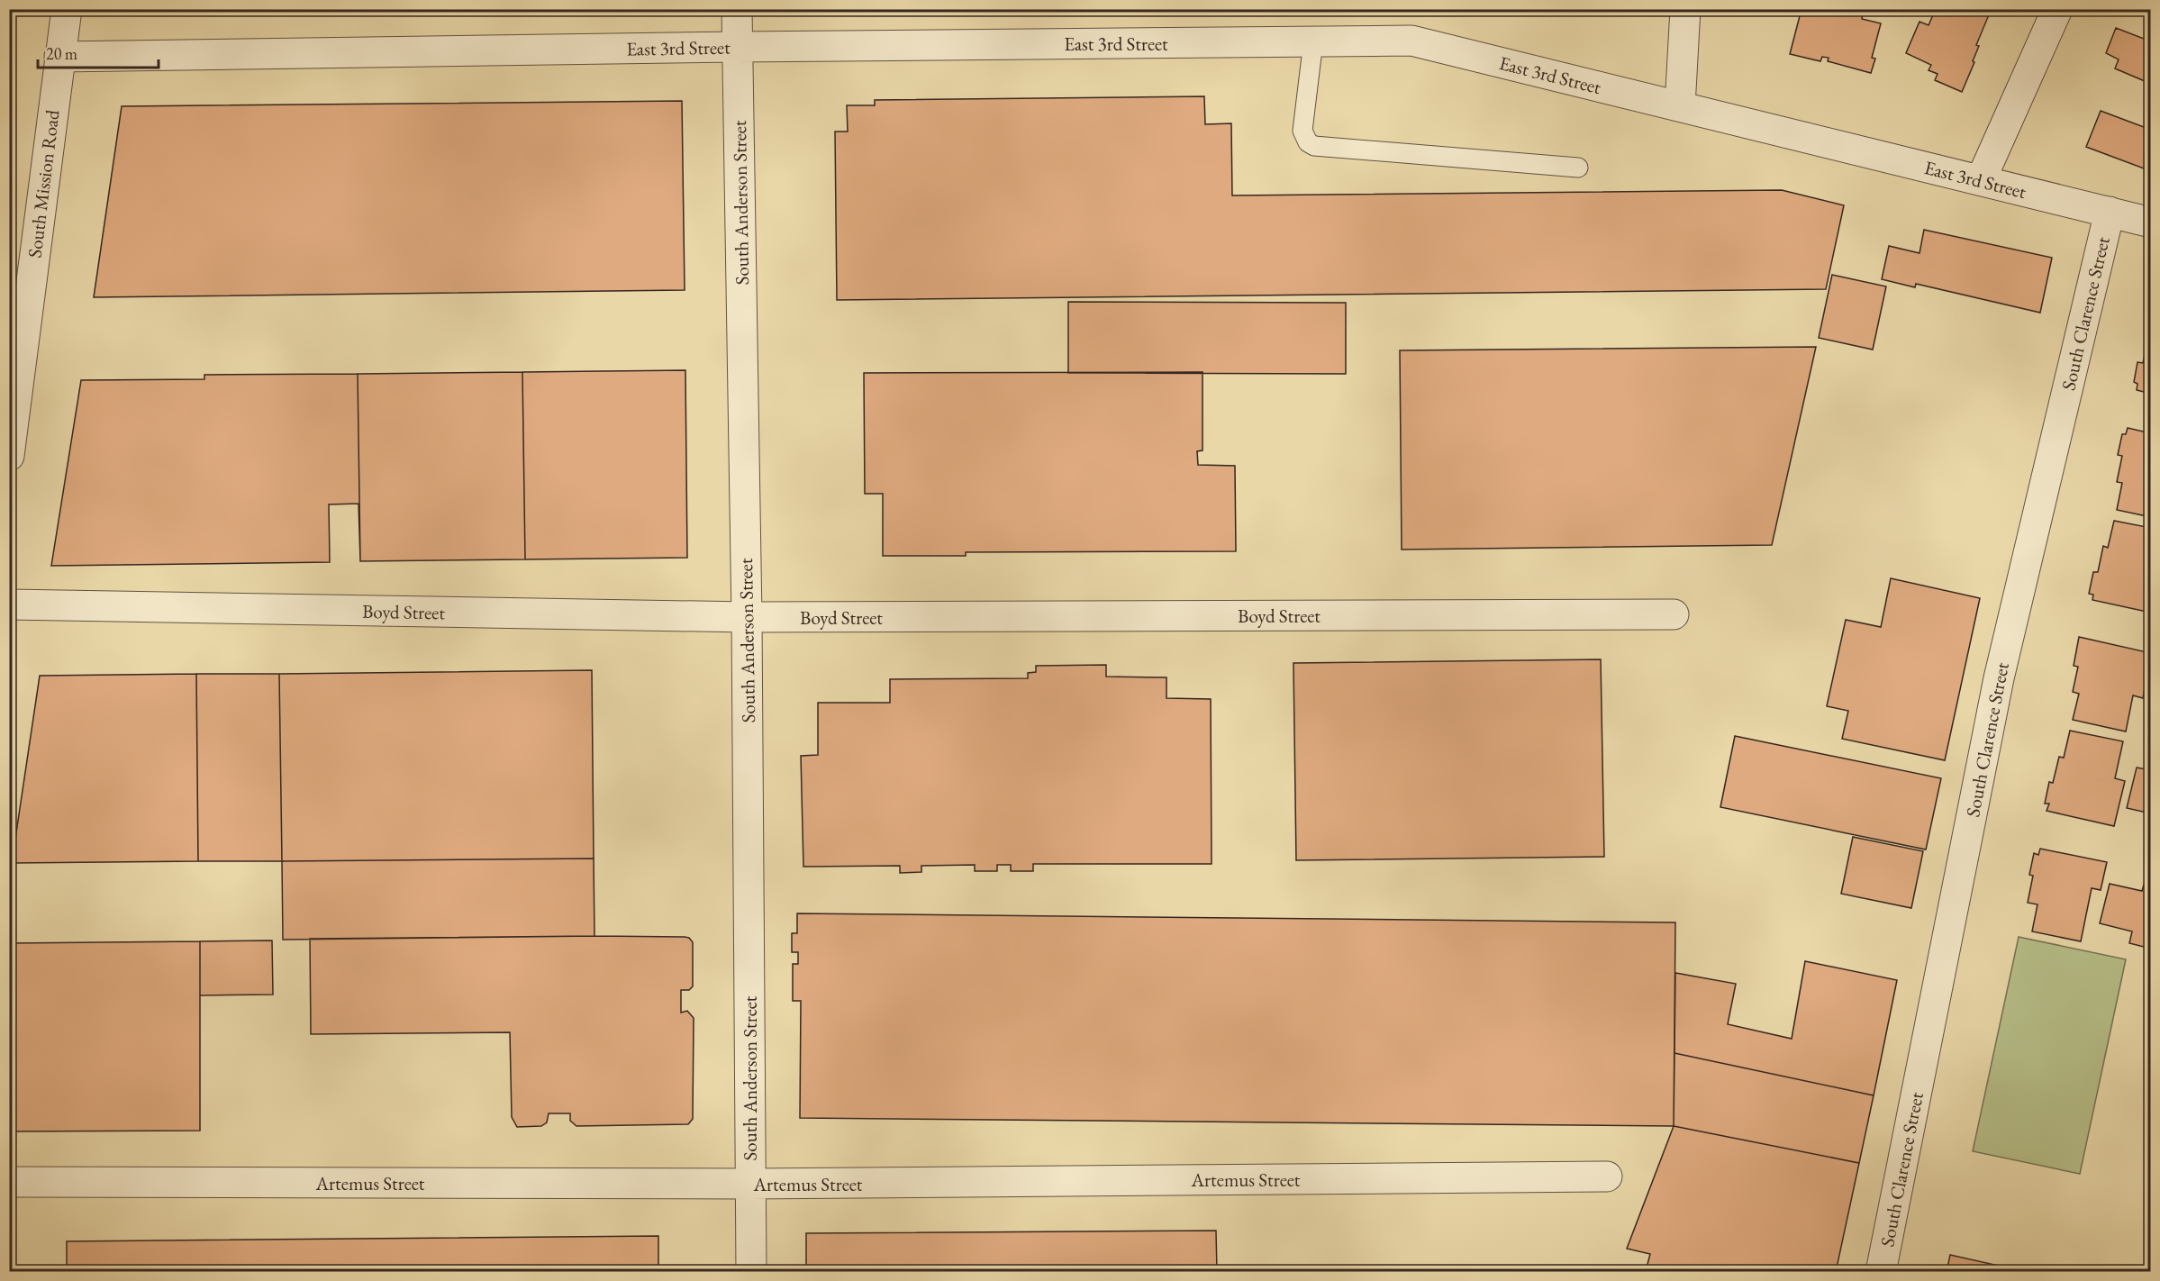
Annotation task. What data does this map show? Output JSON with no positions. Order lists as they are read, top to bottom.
{
  "streets": {
    "street": [
      "East 3rd Street",
      "South Mission Road",
      "South Anderson Street",
      "South Clarence Street",
      "Boyd Street",
      "Artemus Street"
    ]
  },
  "crossings": [
    ["East 3rd Street", "South Mission Road"],
    ["East 3rd Street", "South Anderson Street"],
    ["East 3rd Street", "South Clarence Street"],
    ["South Anderson Street", "Boyd Street"],
    ["South Anderson Street", "Artemus Street"]
  ],
  "scale_bar": "20 m"
}
